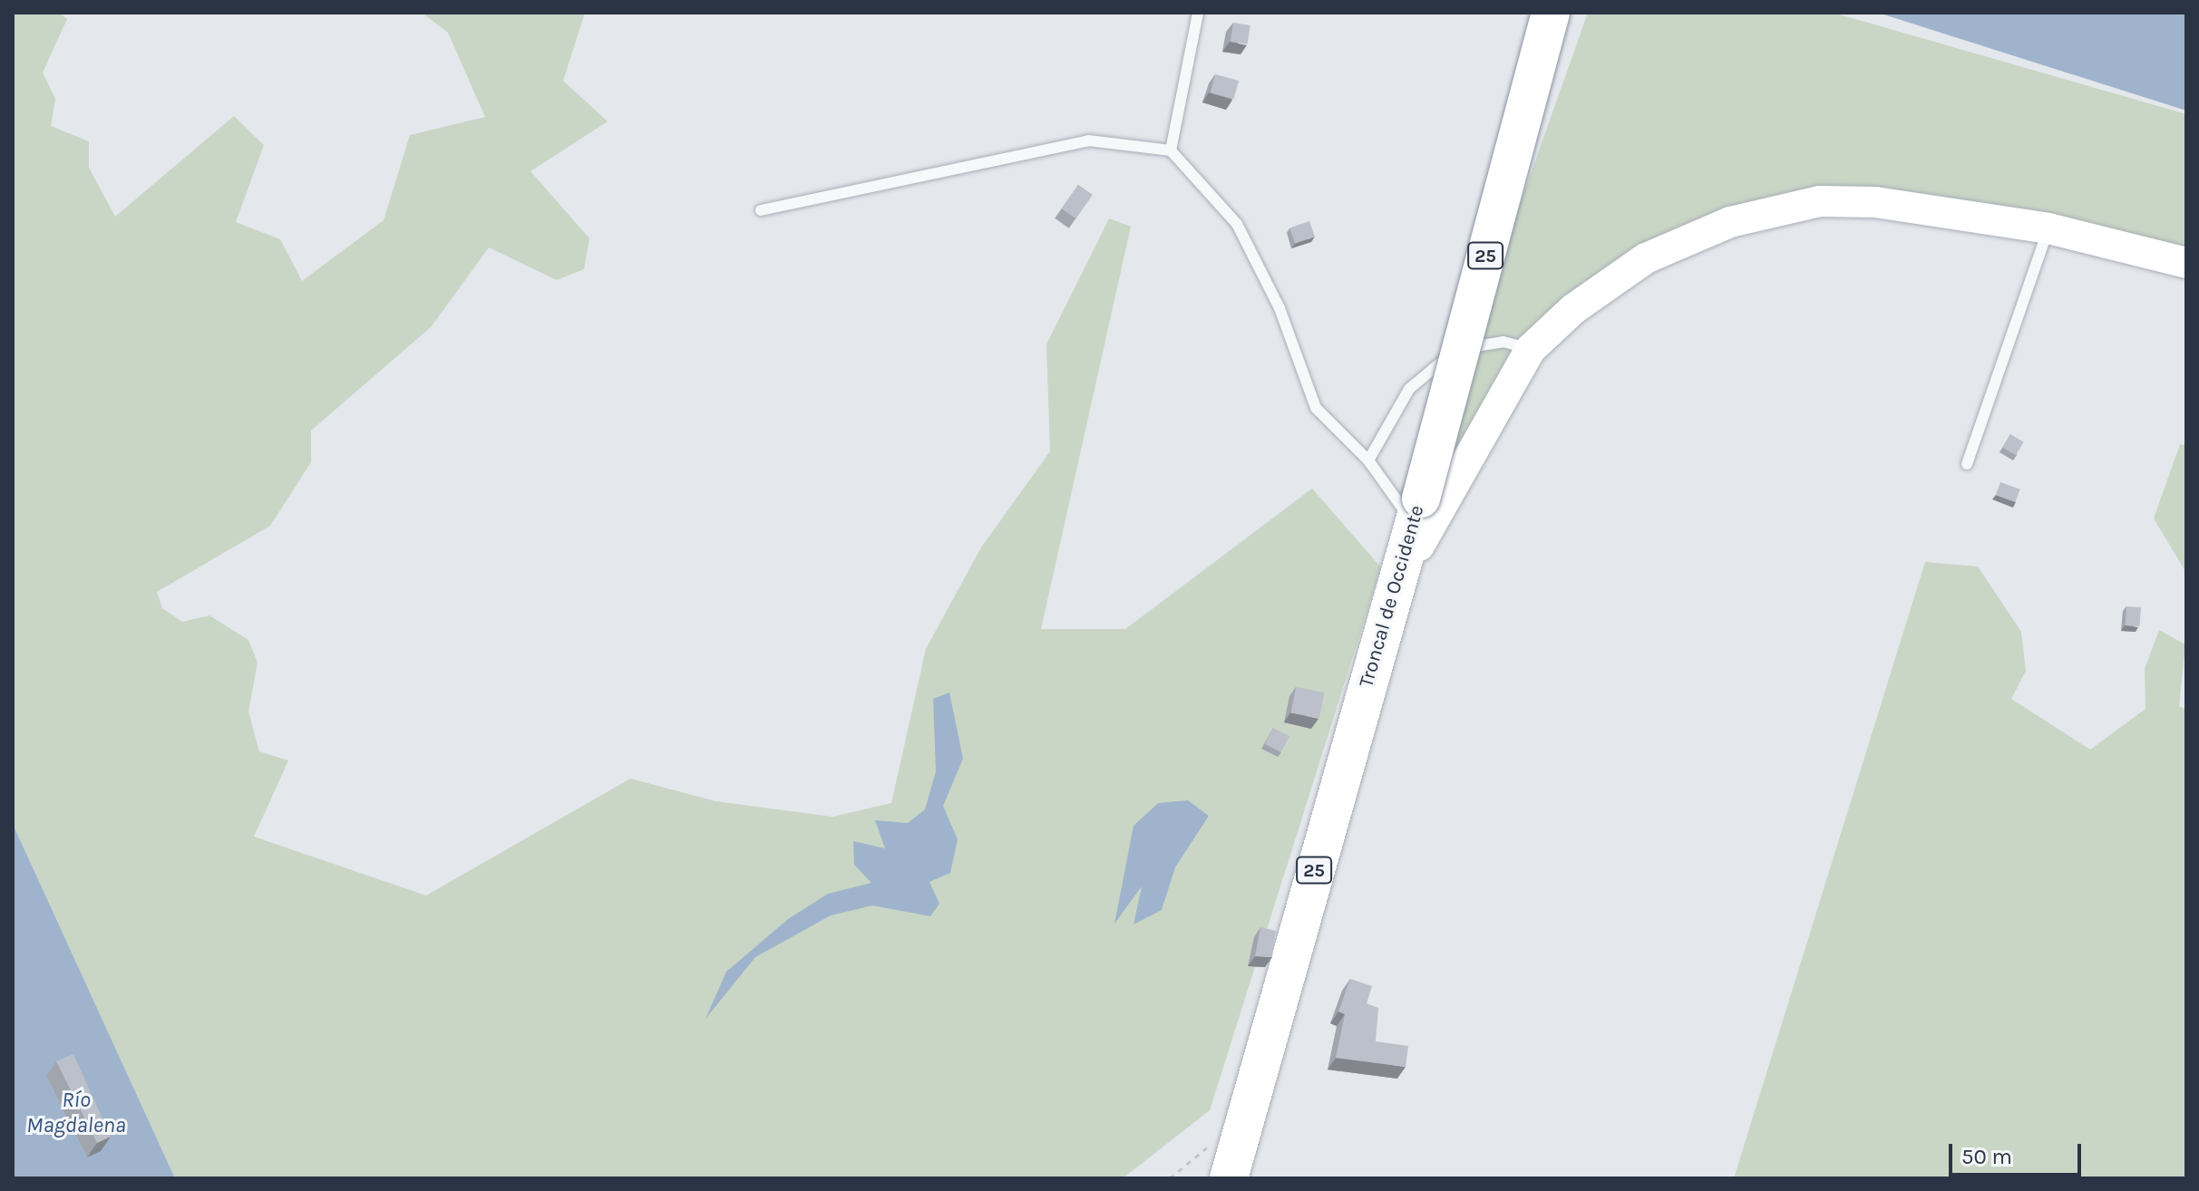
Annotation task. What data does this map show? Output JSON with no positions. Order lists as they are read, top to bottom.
{
  "streets": {
    "highway": ["25", "Troncal de Occidente"]
  },
  "water": ["Río Magdalena"],
  "scale_bar": "50 m"
}
